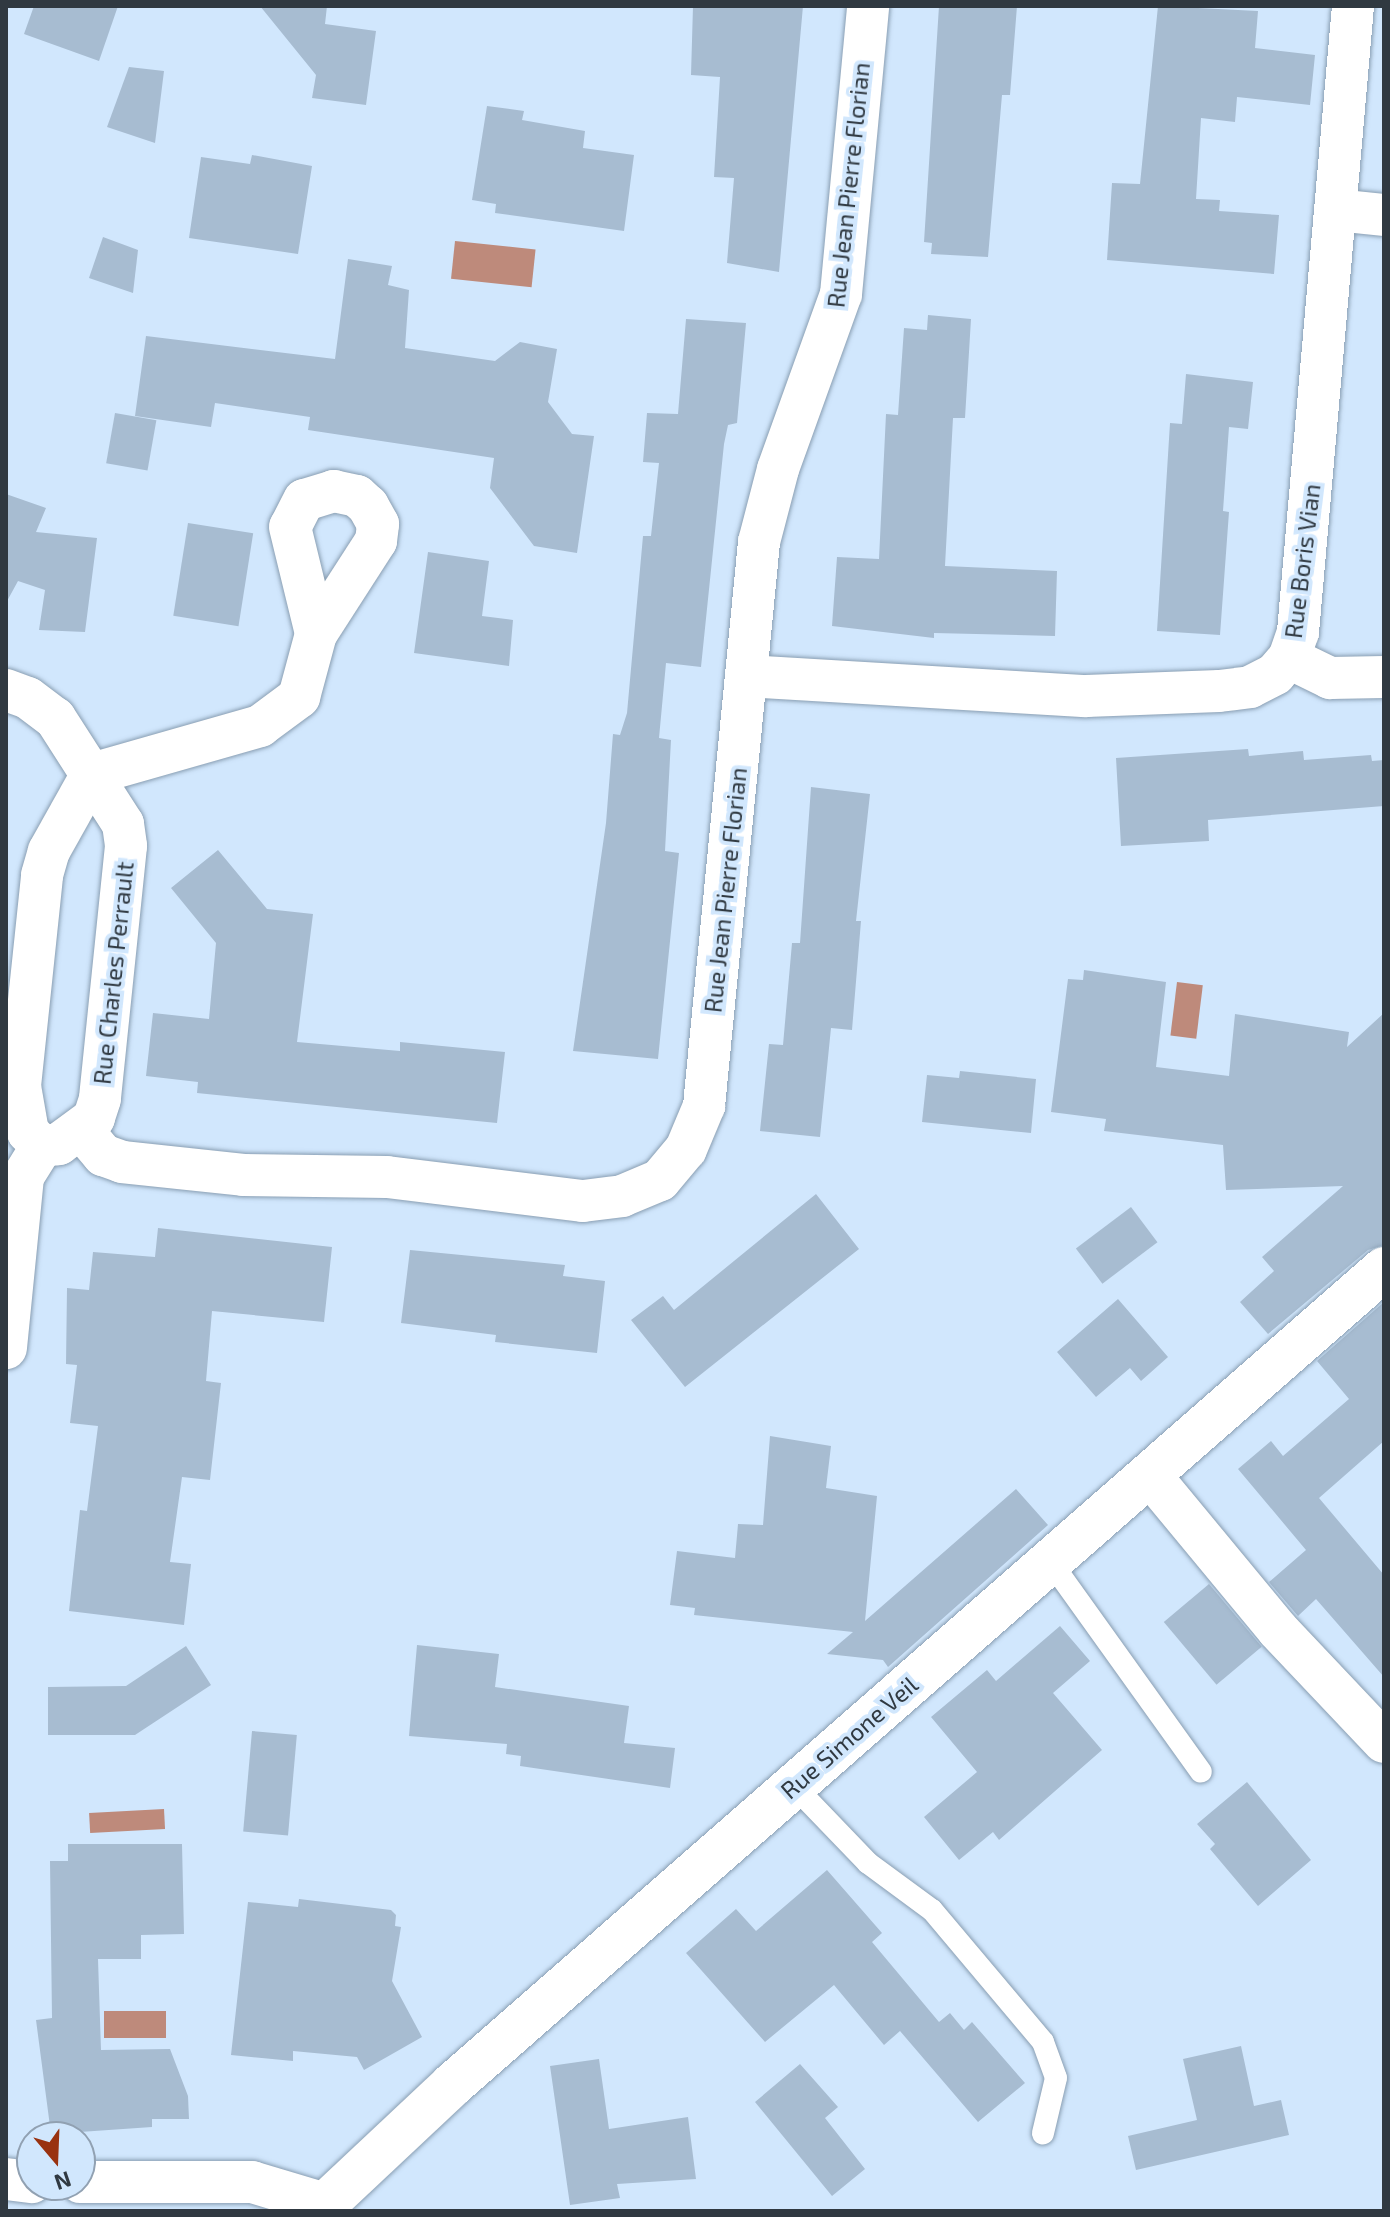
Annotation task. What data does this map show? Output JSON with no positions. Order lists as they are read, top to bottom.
{
  "streets": {
    "main road": ["Rue Simone Veil"],
    "street": ["Rue Jean Pierre Florian", "Rue Boris Vian", "Rue Charles Perrault"]
  },
  "crossings": [
    ["Rue Jean Pierre Florian", "Rue Boris Vian"],
    ["Rue Jean Pierre Florian", "Rue Charles Perrault"]
  ],
  "north": "bottom"
}
